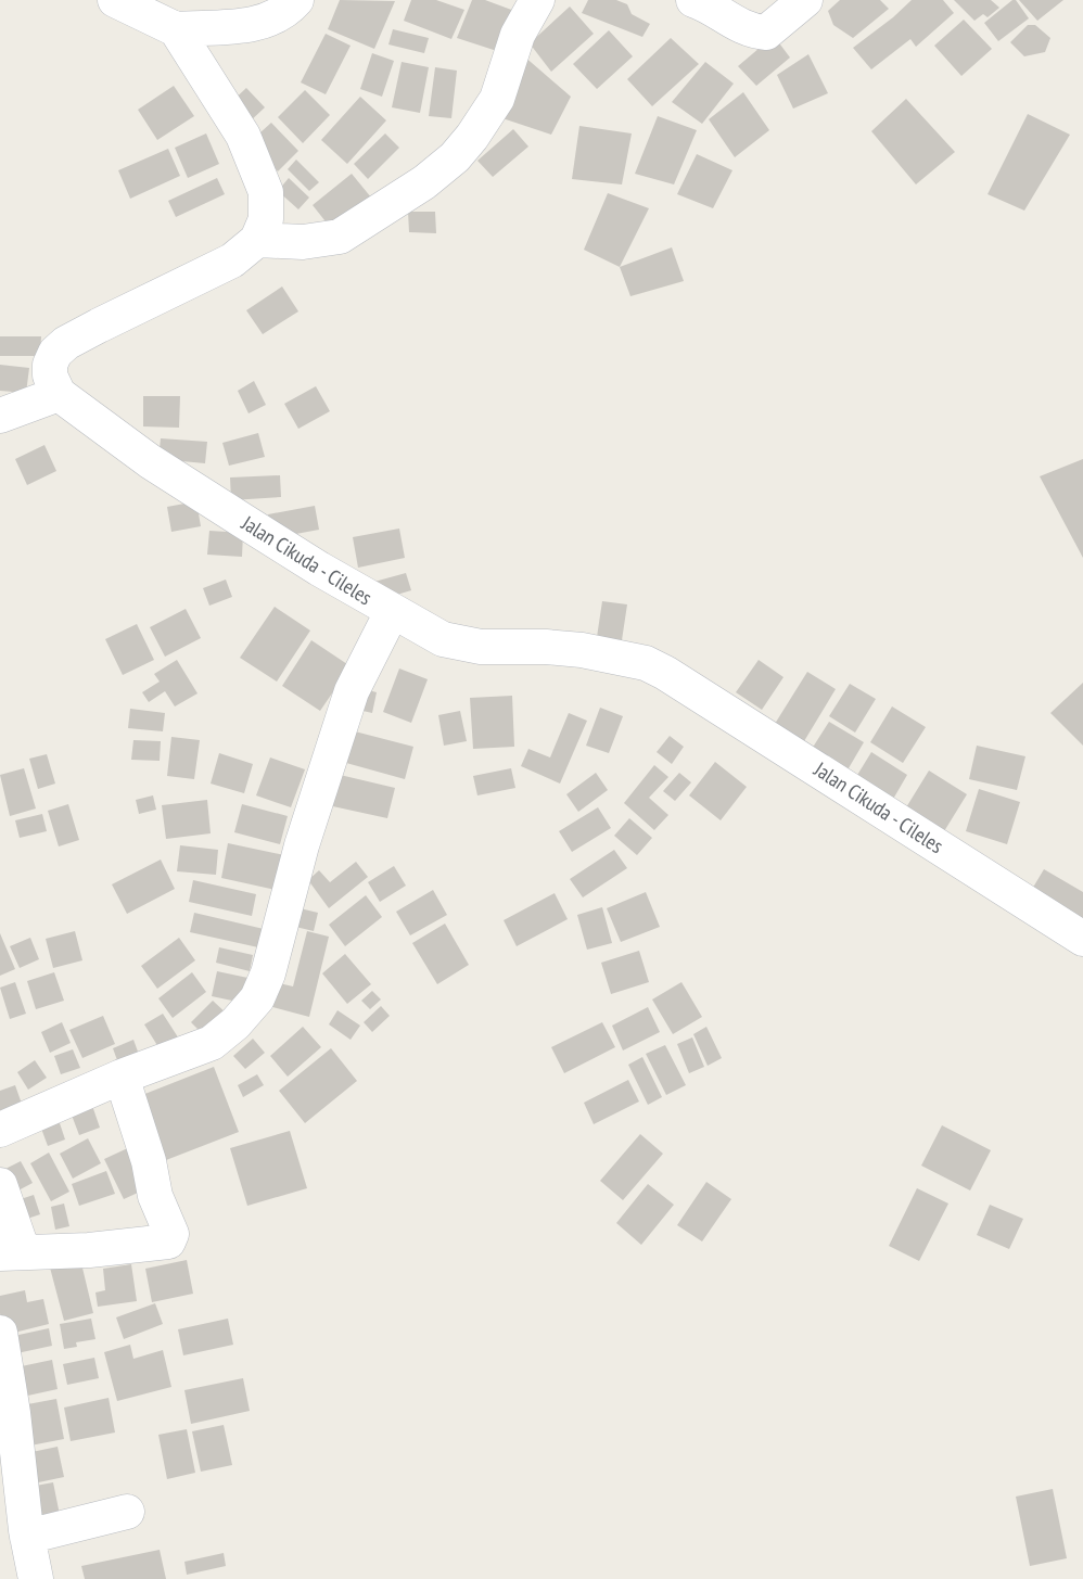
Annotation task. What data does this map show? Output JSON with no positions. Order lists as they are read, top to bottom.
{
  "streets": {
    "street": ["Jalan Cikuda - Cileles"]
  }
}
